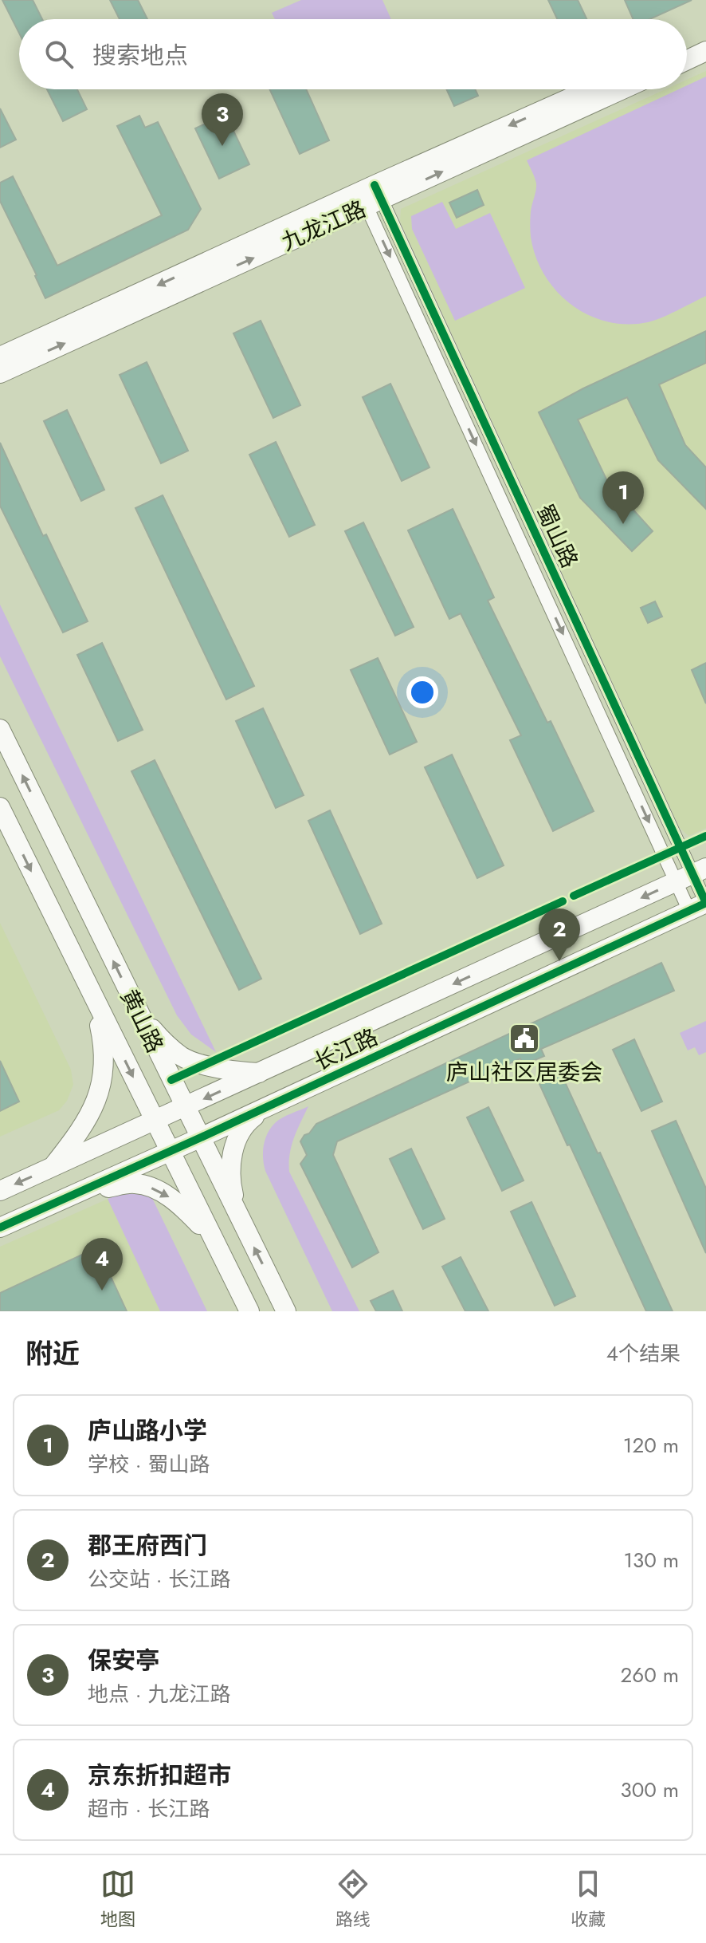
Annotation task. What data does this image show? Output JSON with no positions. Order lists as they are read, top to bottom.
{
  "streets": {
    "street": [
      "九龙江路",
      "蜀山路",
      "黄山路",
      "长江路"
    ]
  },
  "crossings": [
    ["九龙江路", "蜀山路"],
    ["蜀山路", "长江路"],
    ["黄山路", "长江路"]
  ],
  "places": {
    "public building": ["庐山社区居委会"]
  },
  "page": {
    "search": "搜索地点",
    "pins": [
      "3",
      "1",
      "2",
      "4"
    ],
    "heading": ["附近", "4个结果"],
    "list": [
      {
        "mark": "1",
        "name": "庐山路小学",
        "note": "学校 · 蜀山路",
        "value": "120 m"
      },
      {
        "mark": "2",
        "name": "郡王府西门",
        "note": "公交站 · 长江路",
        "value": "130 m"
      },
      {
        "mark": "3",
        "name": "保安亭",
        "note": "地点 · 九龙江路",
        "value": "260 m"
      },
      {
        "mark": "4",
        "name": "京东折扣超市",
        "note": "超市 · 长江路",
        "value": "300 m"
      }
    ],
    "nav": ["地图", "路线", "收藏"]
  }
}
